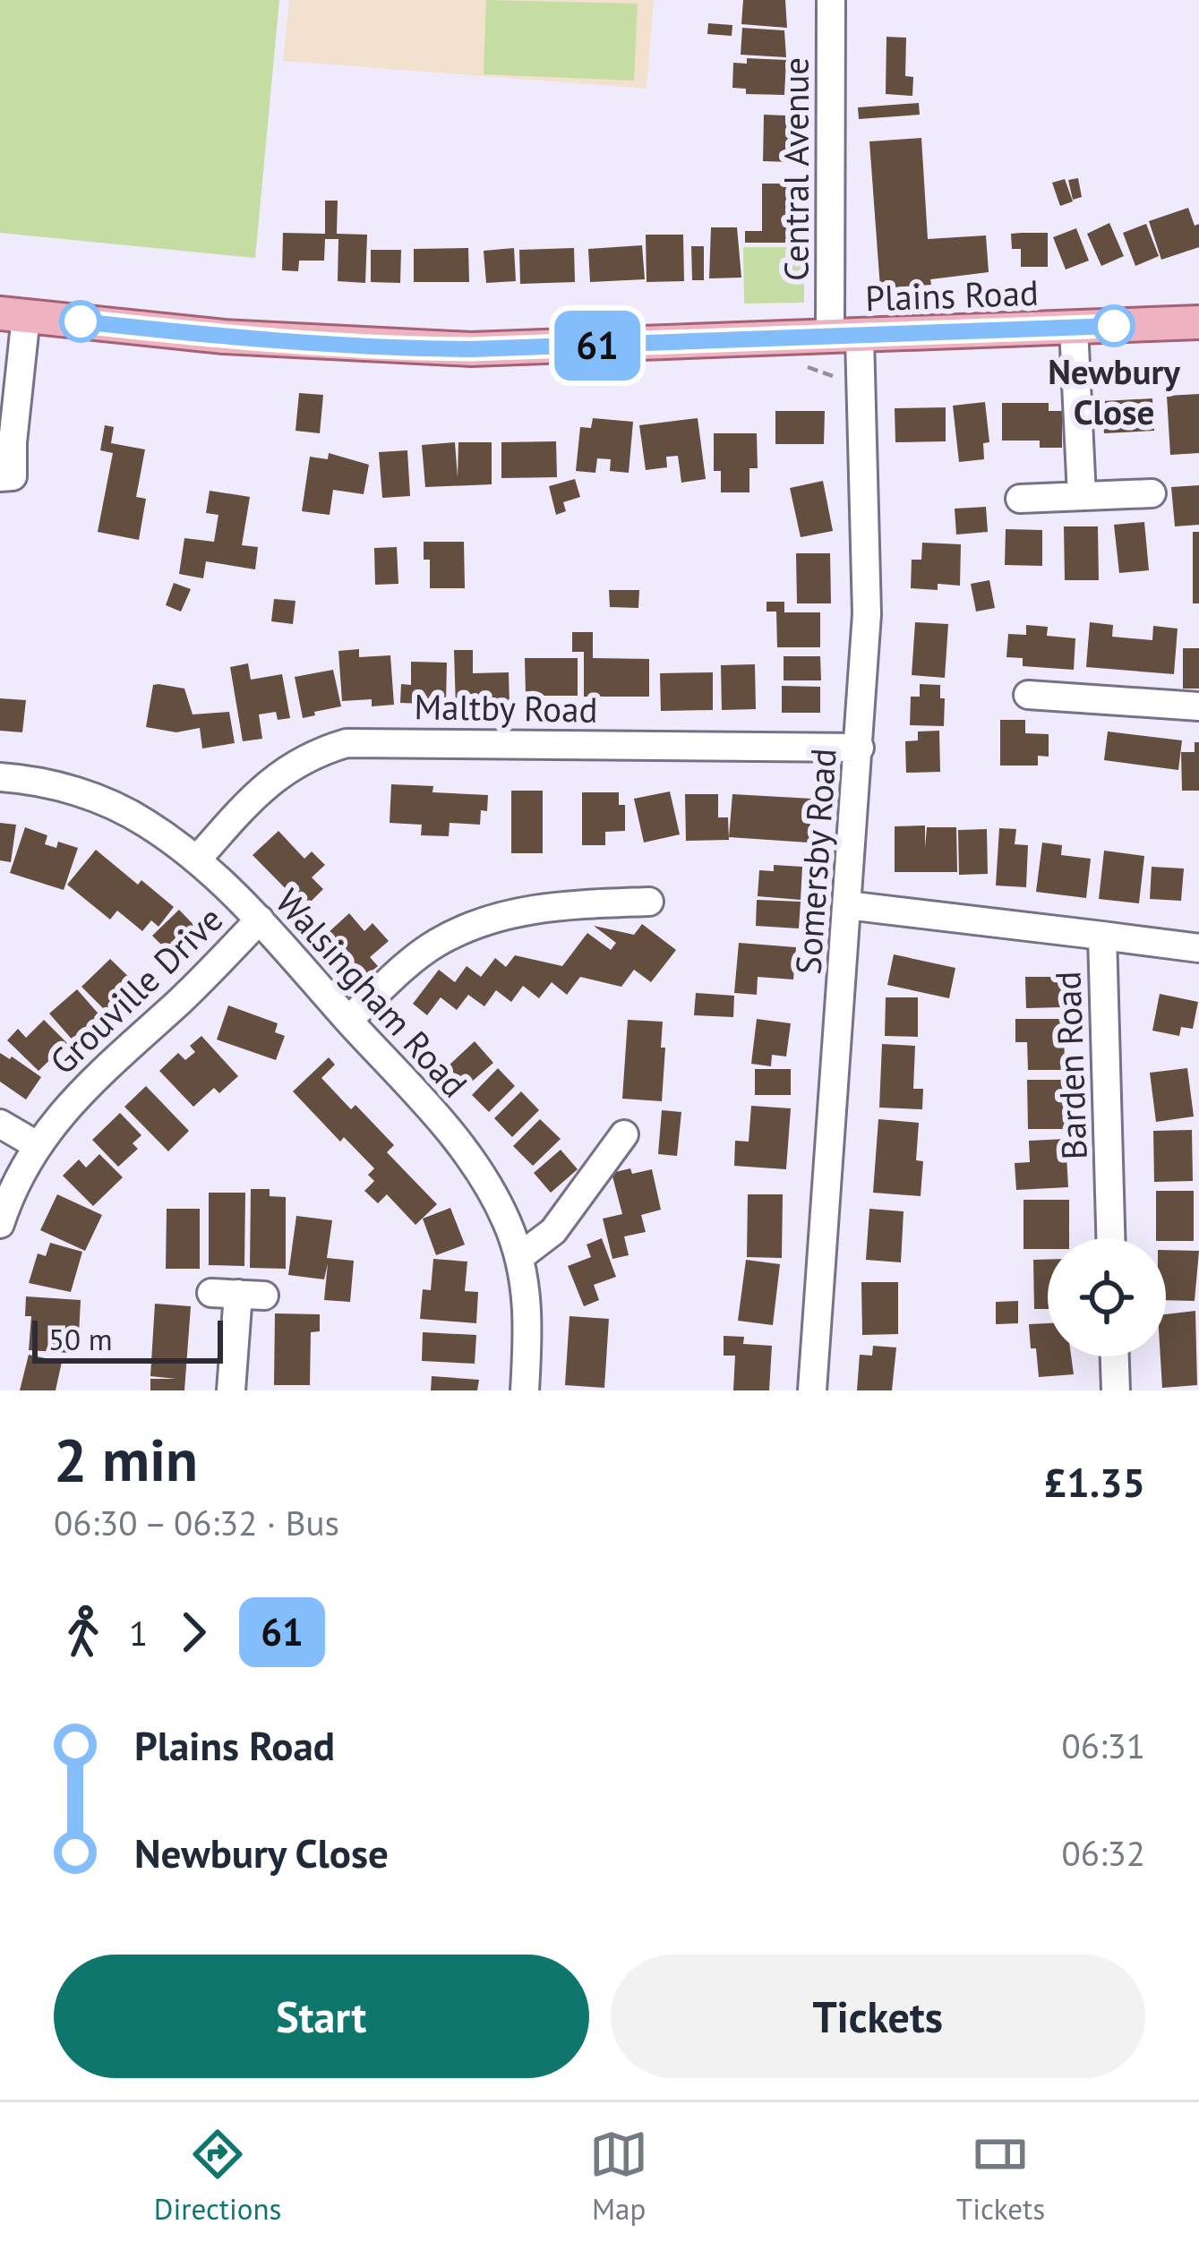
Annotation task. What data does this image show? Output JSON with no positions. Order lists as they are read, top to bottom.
{
  "streets": {
    "main road": ["Plains Road"],
    "street": [
      "Central Avenue",
      "Maltby Road",
      "Somersby Road",
      "Grouville Drive",
      "Walsingham Road",
      "Barden Road"
    ]
  },
  "crossings": [
    ["Central Avenue", "Plains Road"],
    ["Central Avenue", "Somersby Road"],
    ["Plains Road", "Somersby Road"],
    ["Maltby Road", "Somersby Road"],
    ["Maltby Road", "Walsingham Road"],
    ["Somersby Road", "Barden Road"],
    ["Grouville Drive", "Walsingham Road"]
  ],
  "places": ["Newbury Close"],
  "lines": ["bus line 61"],
  "scale_bar": "50 m",
  "page": {
    "on_map": "61",
    "scale": "50 m",
    "heading": ["2 min", "06:30 – 06:32 · Bus", "£1.35"],
    "legs": ["1", "61"],
    "list": [
      {
        "name": "Plains Road",
        "value": "06:31"
      },
      {
        "name": "Newbury Close",
        "value": "06:32"
      }
    ],
    "buttons": ["Start", "Tickets"],
    "tabs": ["Directions", "Map", "Tickets"]
  }
}
